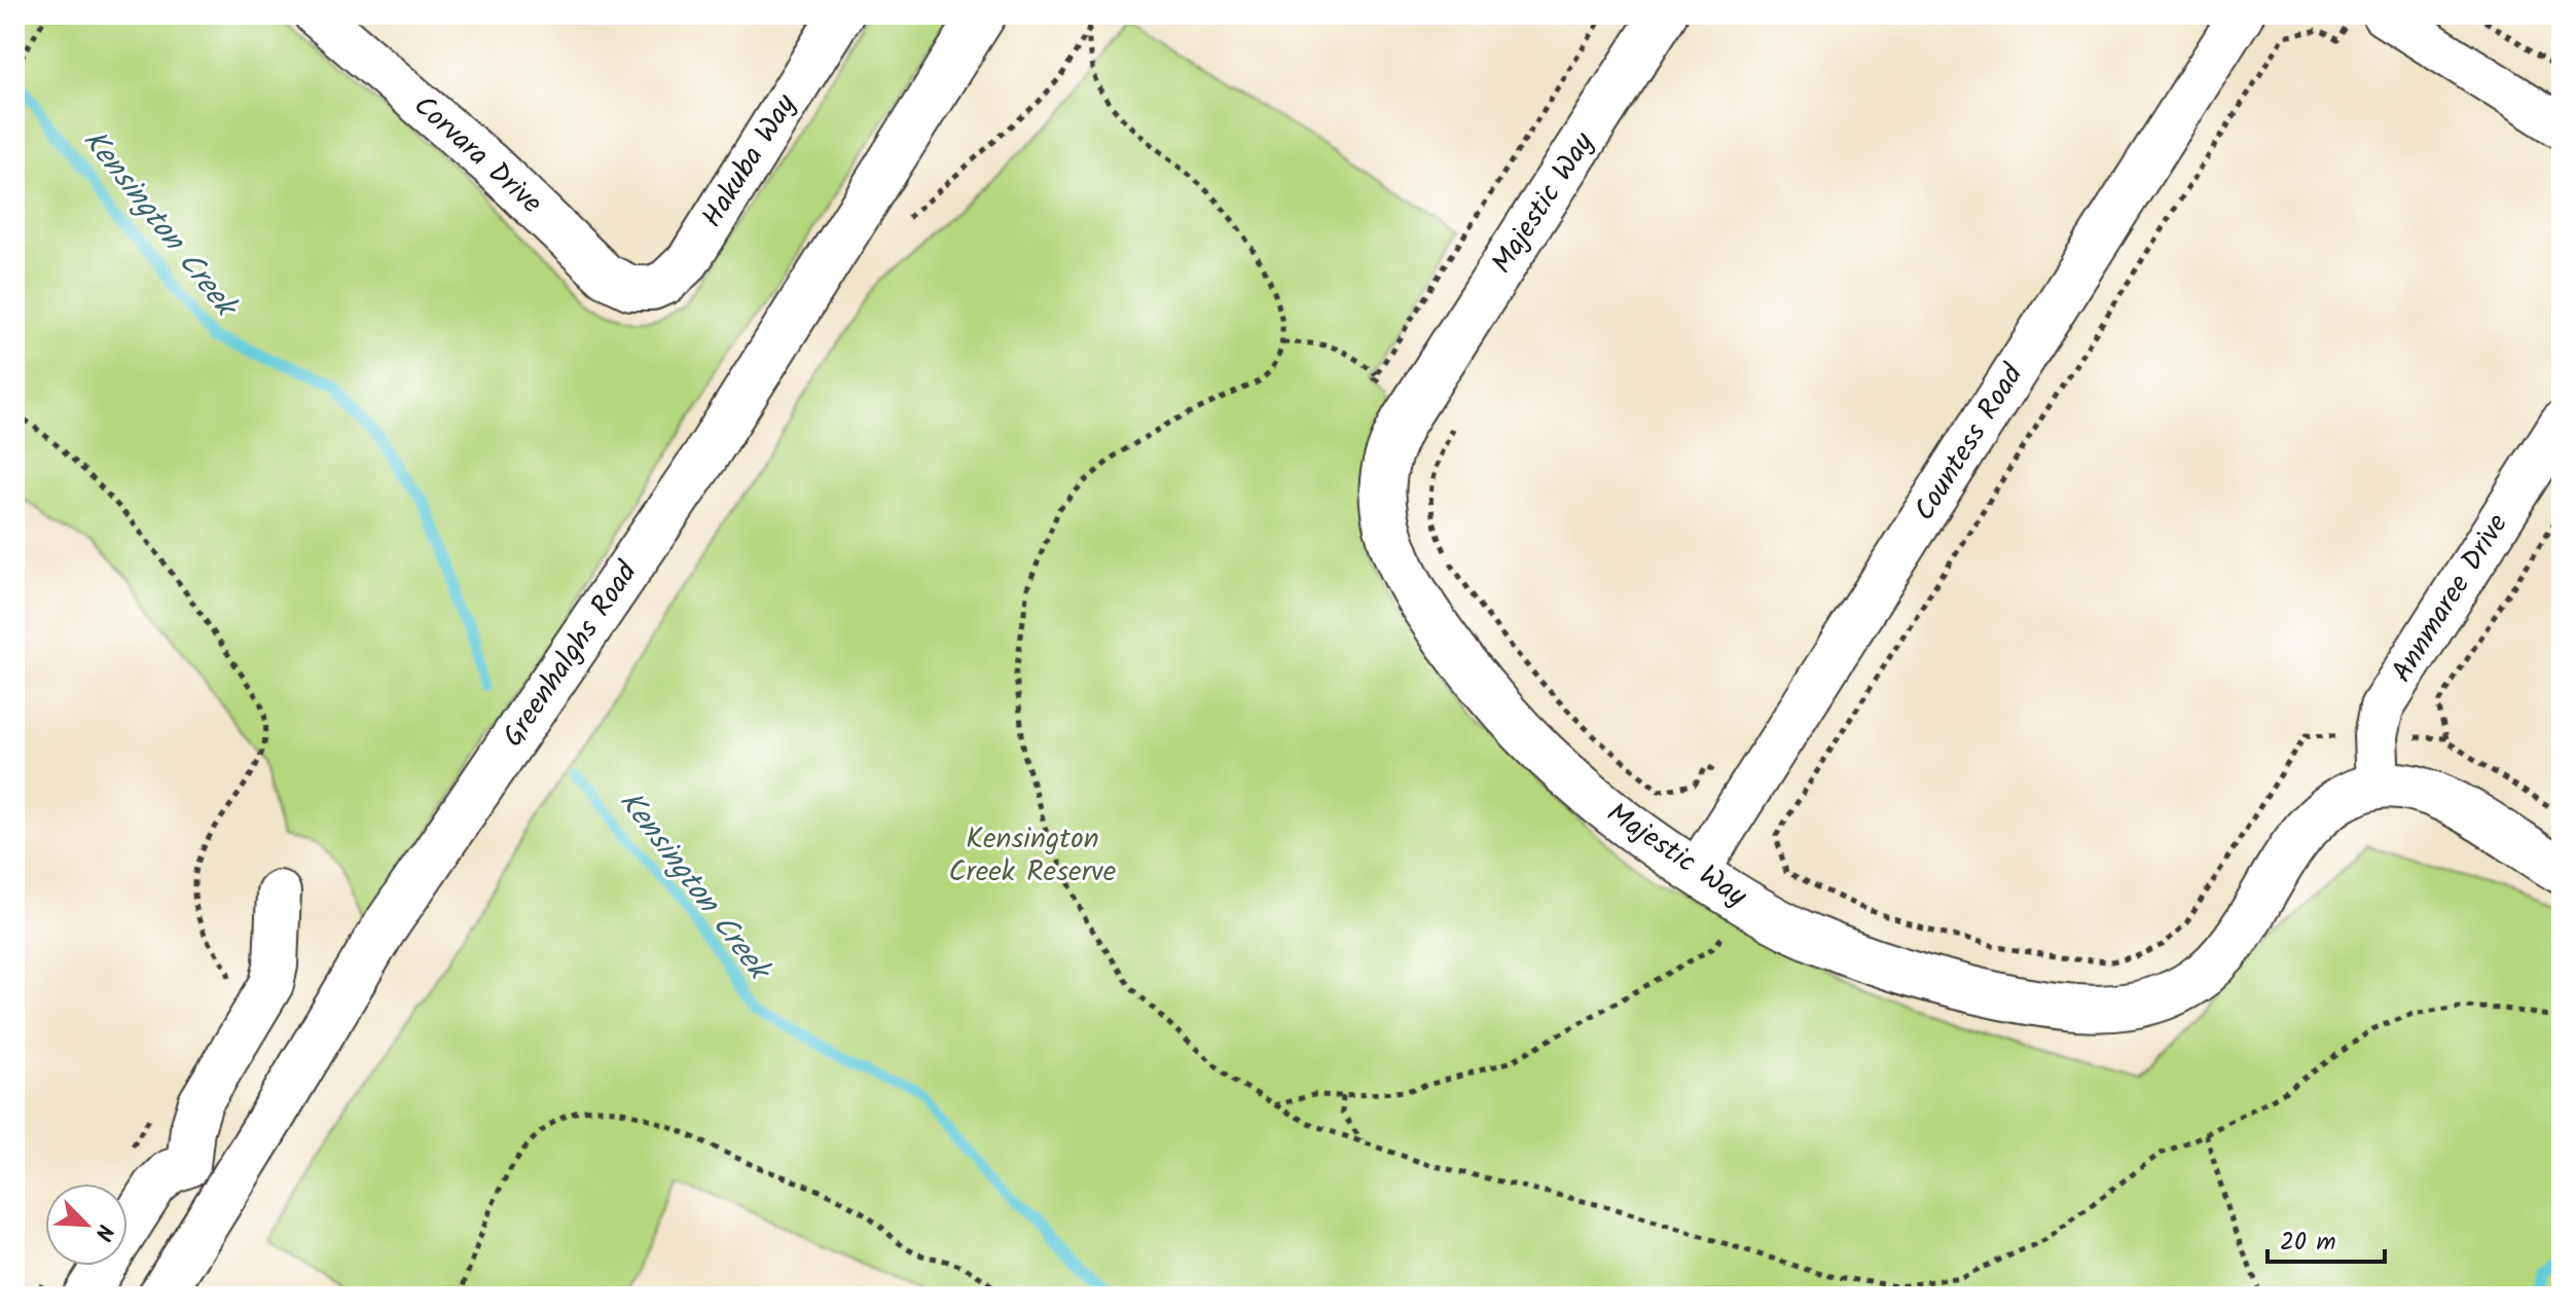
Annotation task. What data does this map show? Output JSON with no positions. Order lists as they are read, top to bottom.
{
  "streets": {
    "street": [
      "Corvara Drive",
      "Hakuba Way",
      "Majestic Way",
      "Countess Road",
      "Annmaree Drive",
      "Greenhalghs Road"
    ]
  },
  "crossings": [
    ["Corvara Drive", "Hakuba Way"],
    ["Majestic Way", "Countess Road"],
    ["Majestic Way", "Annmaree Drive"]
  ],
  "water": ["Kensington Creek"],
  "parks": ["Kensington Creek Reserve"],
  "scale_bar": "20 m",
  "north": "bottom right"
}
